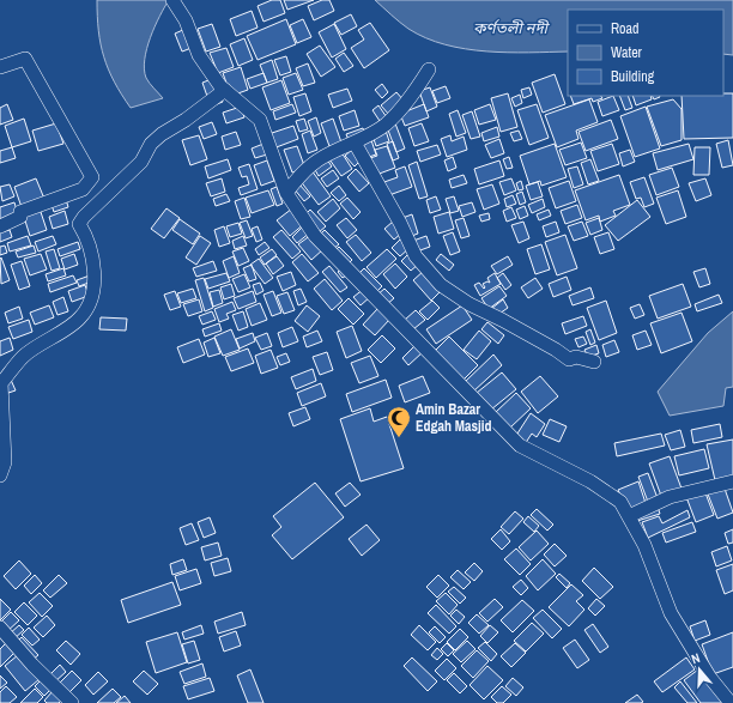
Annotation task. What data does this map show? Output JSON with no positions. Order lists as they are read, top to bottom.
{
  "water": ["কর্ণতলী নদী"],
  "places": {
    "mosque": ["Amin Bazar Edgah Masjid"]
  },
  "legend": ["Road", "Water", "Building"],
  "north": "top"
}
